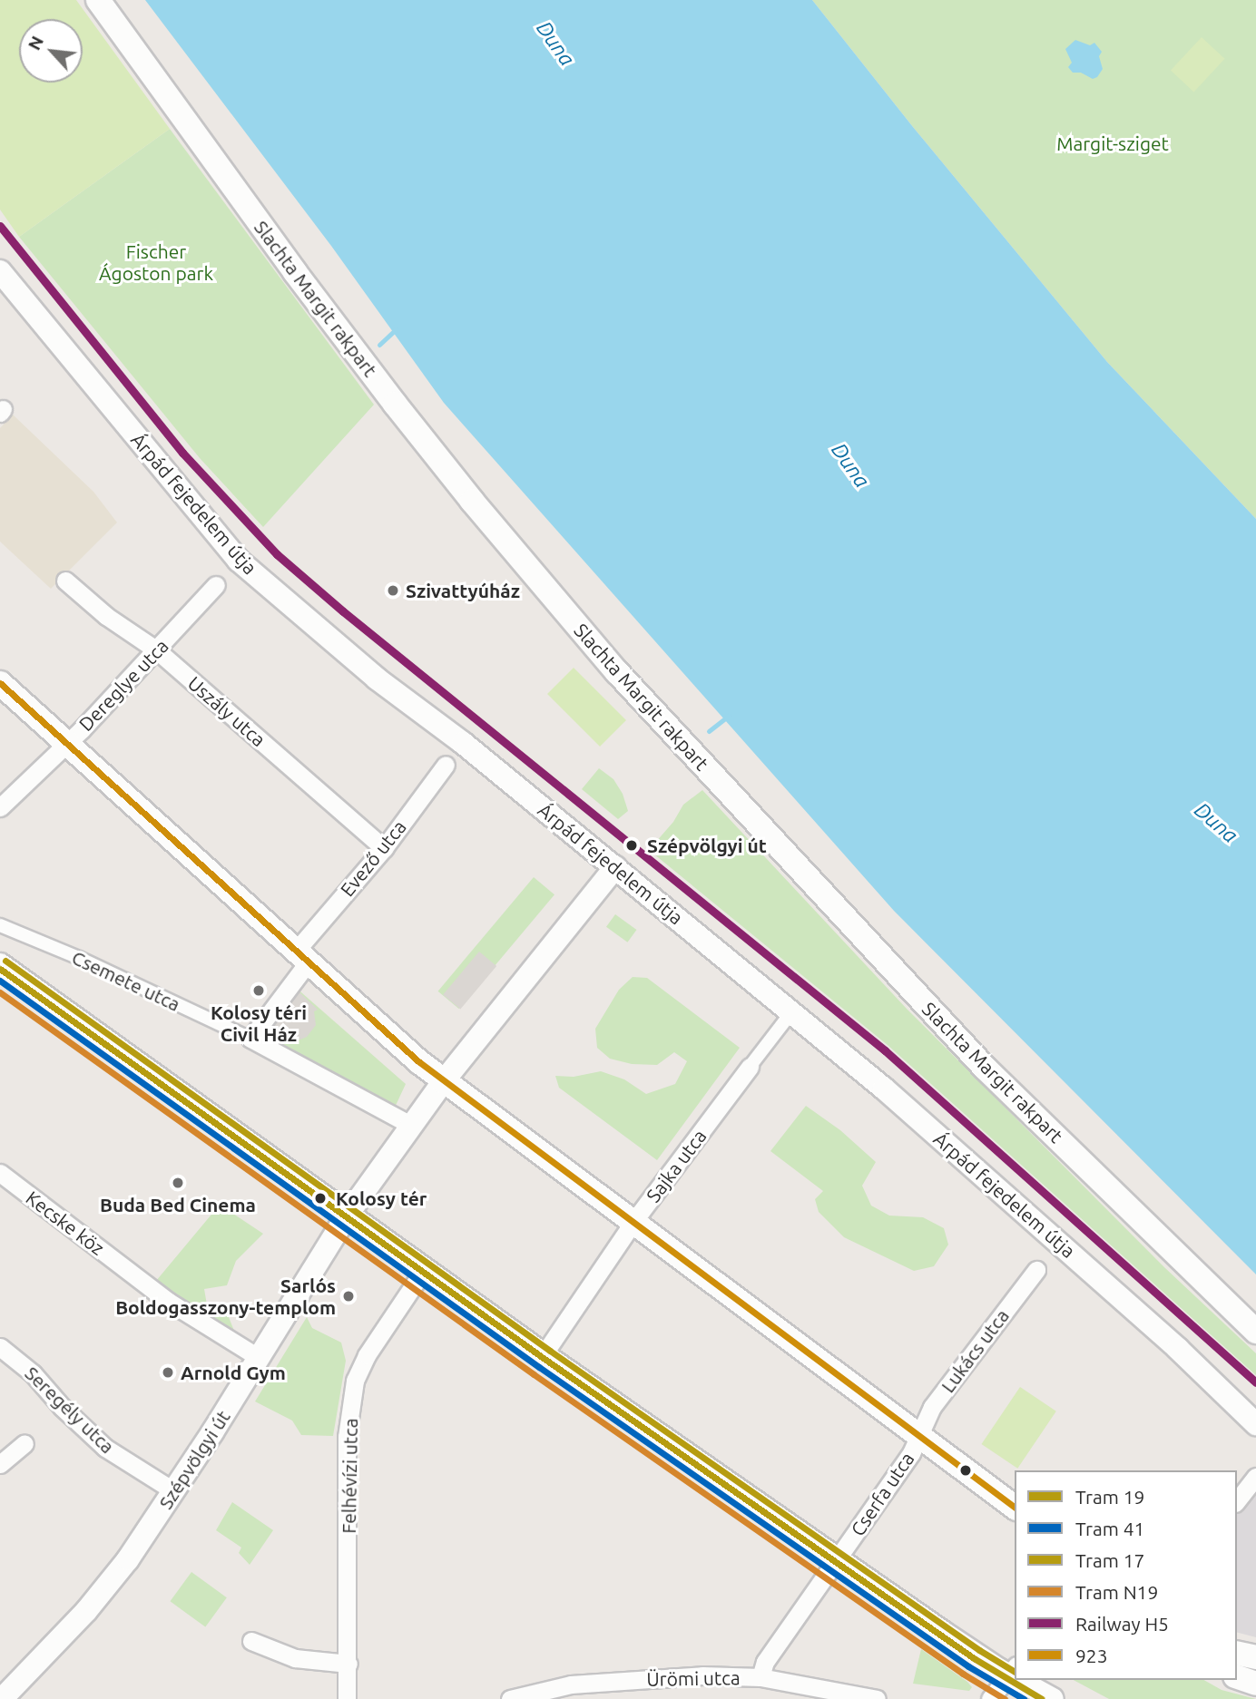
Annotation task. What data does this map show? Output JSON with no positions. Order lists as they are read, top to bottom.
{
  "streets": {
    "main road": ["Slachta Margit rakpart"],
    "street": [
      "Árpád fejedelem útja",
      "Dereglye utca",
      "Uszály utca",
      "Evező utca",
      "Csemete utca",
      "Sajka utca",
      "Kecske köz",
      "Lukács utca",
      "Seregély utca",
      "Szépvölgyi út",
      "Felhévízi utca",
      "Cserfa utca",
      "Ürömi utca"
    ]
  },
  "crossings": [
    ["Árpád fejedelem útja", "Sajka utca"],
    ["Árpád fejedelem útja", "Szépvölgyi út"],
    ["Dereglye utca", "Uszály utca"],
    ["Uszály utca", "Evező utca"],
    ["Kecske köz", "Szépvölgyi út"],
    ["Lukács utca", "Cserfa utca"],
    ["Seregély utca", "Szépvölgyi út"],
    ["Cserfa utca", "Ürömi utca"]
  ],
  "water": ["Duna"],
  "parks": ["Margit-sziget", "Fischer Ágoston park"],
  "places": [
    "Szivattyúház",
    "Szépvölgyi út",
    "Kolosy téri Civil Ház",
    "Buda Bed Cinema",
    "Kolosy tér",
    "Sarlós Boldogasszony-templom",
    "Arnold Gym"
  ],
  "lines": [
    "rail line H5",
    "transit line 923",
    "tram line 17",
    "tram line 19",
    "tram line 41",
    "tram line N19"
  ],
  "legend": [
    "Tram 19",
    "Tram 41",
    "Tram 17",
    "Tram N19",
    "Railway H5",
    "923"
  ],
  "north": "top left"
}
